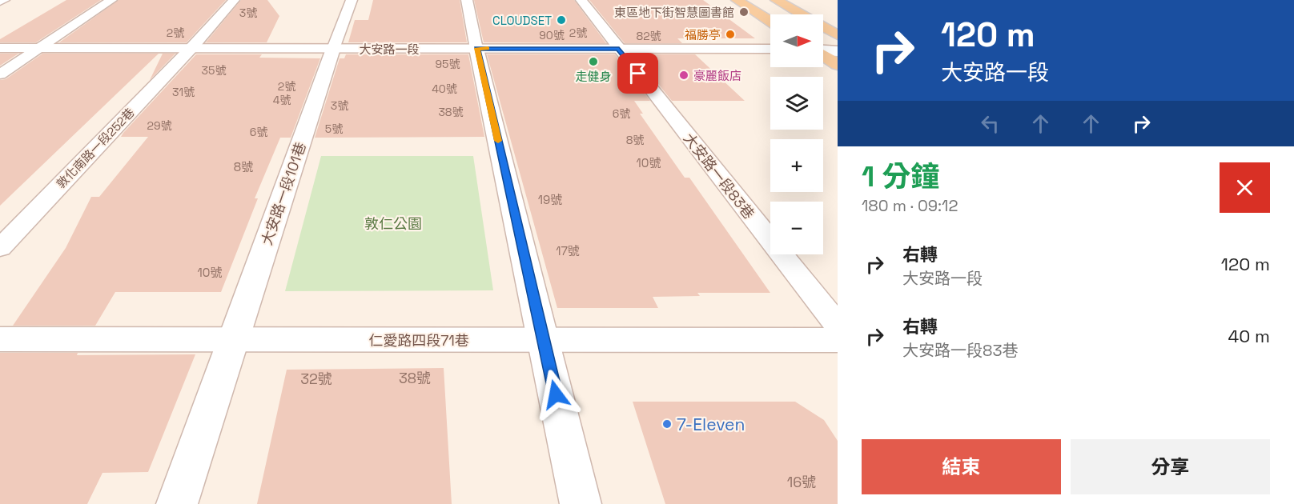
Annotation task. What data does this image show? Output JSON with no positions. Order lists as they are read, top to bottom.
{
  "streets": {
    "street": ["大安路一段", "大安路一段101巷"],
    "lane": ["敦化南路一段252巷", "大安路一段83巷", "仁愛路四段71巷"]
  },
  "crossings": [
    ["大安路一段", "敦化南路一段252巷"],
    ["大安路一段", "大安路一段83巷"],
    ["大安路一段", "大安路一段101巷"],
    ["大安路一段101巷", "仁愛路四段71巷"]
  ],
  "parks": ["敦仁公園"],
  "places": [
    "東區地下街智慧圖書館",
    "CLOUDSET",
    "福勝亭",
    "走健身",
    "豪麗飯店",
    "7-Eleven"
  ],
  "house_numbers": [
    "3號",
    "2號",
    "2號",
    "90號",
    "82號",
    "95號",
    "35號",
    "2號",
    "40號",
    "31號",
    "4號",
    "3號",
    "38號",
    "6號",
    "29號",
    "5號",
    "6號",
    "8號",
    "10號",
    "8號",
    "19號",
    "17號",
    "10號",
    "38號",
    "32號",
    "16號"
  ],
  "north": "right",
  "page": {
    "turn": ["120 m", "大安路一段"],
    "map_buttons": ["+", "−"],
    "heading": ["1 分鐘", "180 m · 09:12"],
    "list": [
      {
        "name": "右轉",
        "note": "大安路一段",
        "value": "120 m"
      },
      {
        "name": "右轉",
        "note": "大安路一段83巷",
        "value": "40 m"
      }
    ],
    "buttons": ["結束", "分享"]
  }
}
